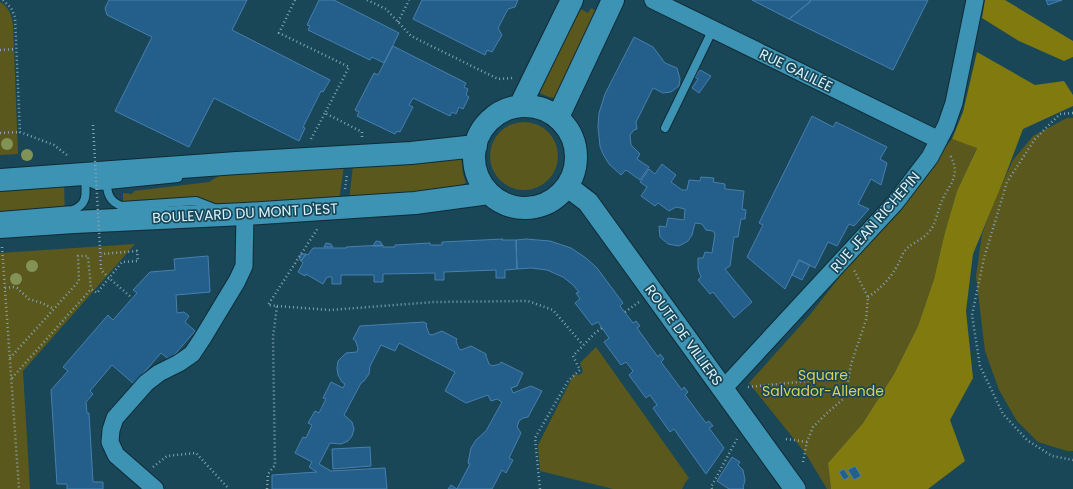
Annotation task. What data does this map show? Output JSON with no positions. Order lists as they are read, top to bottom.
{
  "streets": {
    "main road": ["BOULEVARD DU MONT D'EST"],
    "street": ["RUE GALILÉE", "RUE JEAN RICHEPIN", "ROUTE DE VILLIERS"]
  },
  "crossings": [
    ["RUE GALILÉE", "RUE JEAN RICHEPIN"],
    ["BOULEVARD DU MONT D'EST", "ROUTE DE VILLIERS"],
    ["RUE JEAN RICHEPIN", "ROUTE DE VILLIERS"]
  ],
  "parks": ["Square Salvador-Allende"]
}
